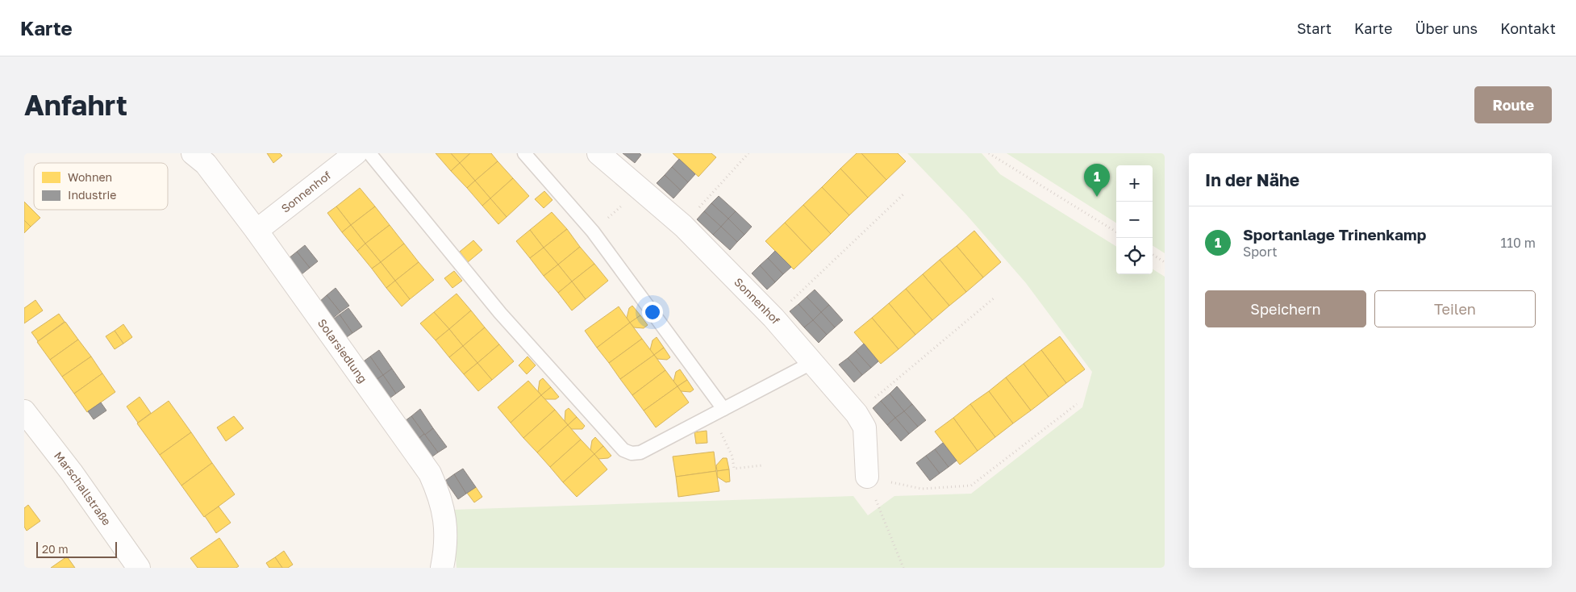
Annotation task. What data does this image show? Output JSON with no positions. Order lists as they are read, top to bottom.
{
  "streets": {
    "street": ["Sonnenhof", "Solarsiedlung", "Marschallstraße"]
  },
  "crossings": [
    ["Sonnenhof", "Solarsiedlung"]
  ],
  "legend": ["Wohnen", "Industrie"],
  "scale_bar": "20 m",
  "page": {
    "header": "Karte",
    "nav": [
      "Start",
      "Karte",
      "Über uns",
      "Kontakt"
    ],
    "buttons": [
      "Route",
      ["Speichern", "Teilen"]
    ],
    "title": "Anfahrt",
    "heading": "In der Nähe",
    "pins": "1",
    "map_buttons": ["+", "−"],
    "list": [
      {
        "mark": "1",
        "name": "Sportanlage Trinenkamp",
        "note": "Sport",
        "value": "110 m"
      }
    ],
    "scale": "20 m"
  }
}
